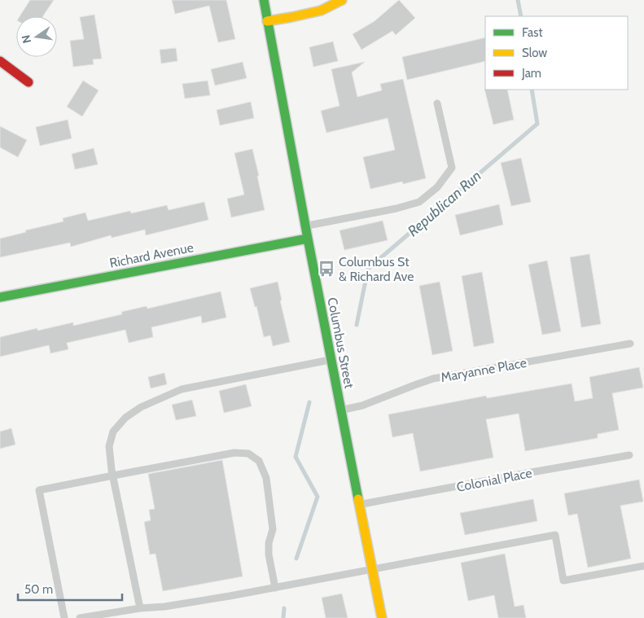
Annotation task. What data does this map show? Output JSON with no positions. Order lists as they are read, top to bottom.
{
  "streets": {
    "main road": ["Richard Avenue", "Columbus Street"],
    "lane": ["Maryanne Place", "Colonial Place"]
  },
  "crossings": [
    ["Richard Avenue", "Columbus Street"],
    ["Columbus Street", "Maryanne Place"],
    ["Columbus Street", "Colonial Place"]
  ],
  "water": ["Republican Run"],
  "places": {
    "bus stop": ["Columbus St & Richard Ave"]
  },
  "legend": ["Fast", "Slow", "Jam"],
  "scale_bar": "50 m",
  "north": "left"
}
